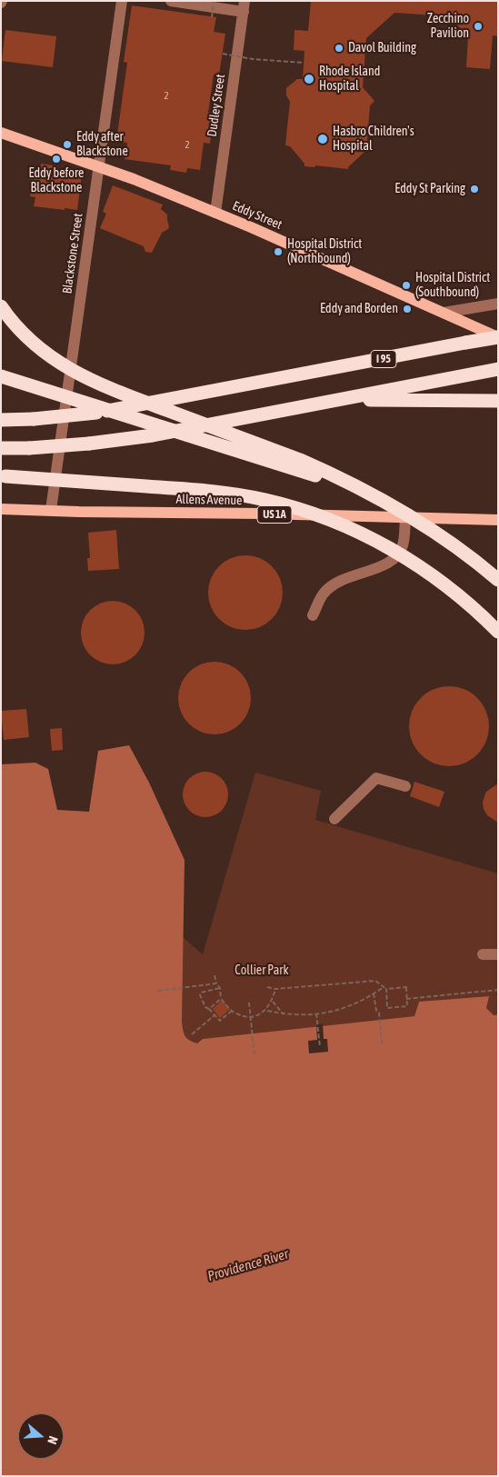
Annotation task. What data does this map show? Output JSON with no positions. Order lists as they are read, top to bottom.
{
  "streets": {
    "highway": ["I 95"],
    "main road": ["Eddy Street", "Allens Avenue", "US 1A"],
    "street": ["Dudley Street", "Blackstone Street"]
  },
  "crossings": [
    ["Dudley Street", "Eddy Street"],
    ["Eddy Street", "Blackstone Street"],
    ["Eddy Street", "I 95"],
    ["Blackstone Street", "Allens Avenue"]
  ],
  "water": ["Providence River"],
  "parks": ["Collier Park"],
  "places": [
    "Zecchino Pavilion",
    "Davol Building",
    "Rhode Island Hospital",
    "Hasbro Children's Hospital",
    "Eddy after Blackstone",
    "Eddy before Blackstone",
    "Eddy St Parking",
    "Hospital District (Northbound)",
    "Hospital District (Southbound)",
    "Eddy and Borden"
  ],
  "house_numbers": ["2", "2"],
  "north": "right"
}
